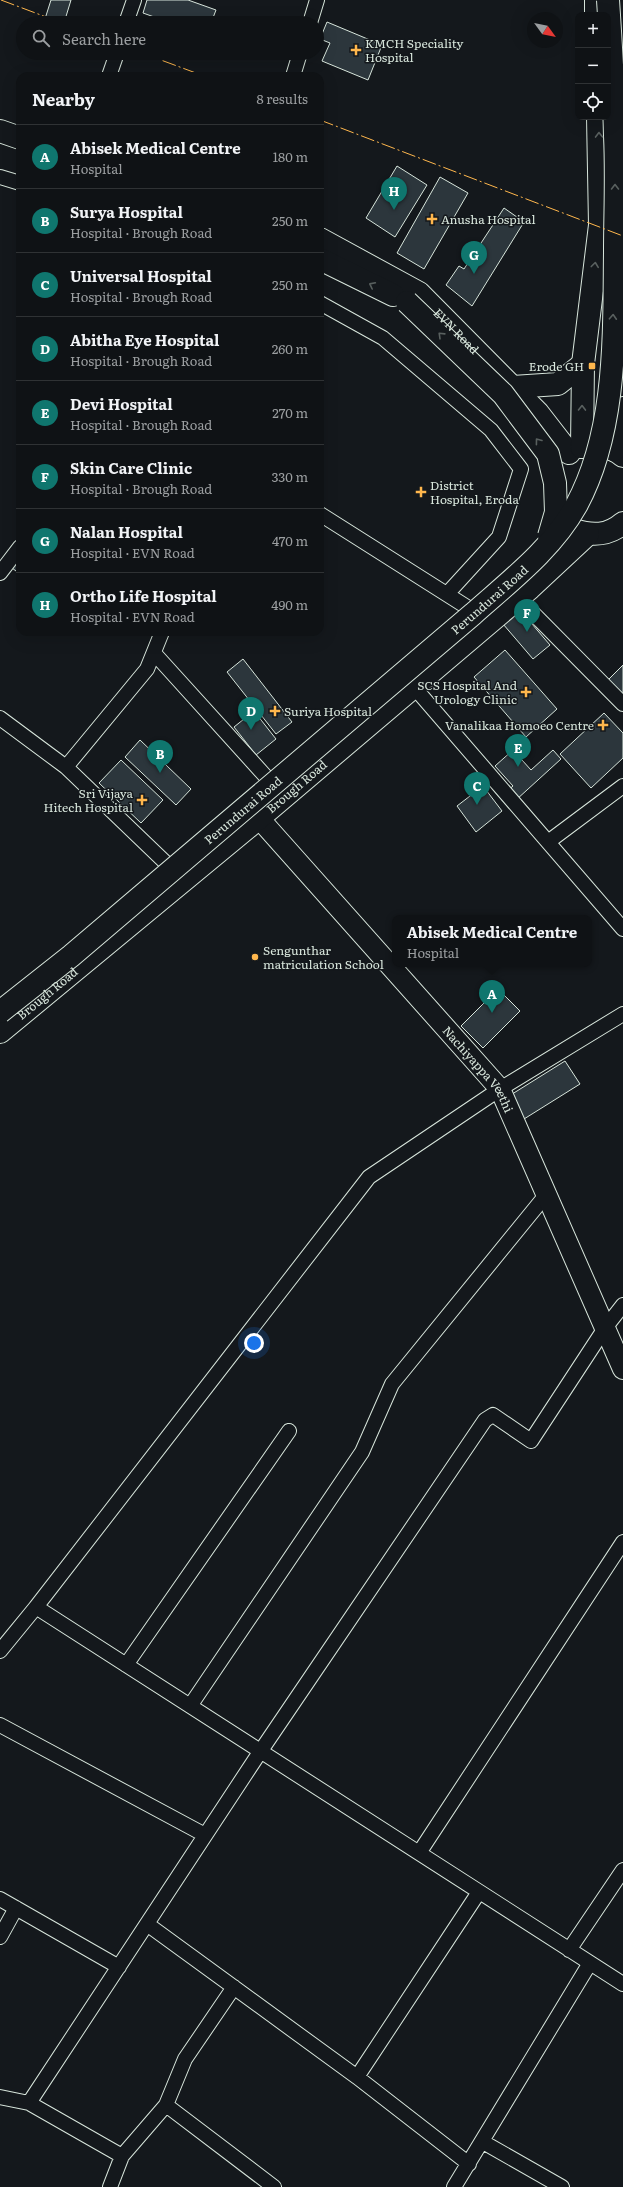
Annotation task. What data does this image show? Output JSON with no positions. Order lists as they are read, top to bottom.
{
  "streets": {
    "main road": ["EVN Road", "Perundurai Road", "Brough Road"],
    "street": ["Nachiyappa Veethi"]
  },
  "crossings": [
    ["Brough Road", "Nachiyappa Veethi"]
  ],
  "places": {
    "health": [
      "KMCH Speciality Hospital",
      "Anusha Hospital",
      "District Hospital, Eroda",
      "SCS Hospital And Urology Clinic",
      "Suriya Hospital",
      "Vanalikaa Homoeo Centre",
      "Sri Vijaya Hitech Hospital"
    ],
    "transit": ["Erode GH"],
    "other": ["Sengunthar matriculation School"]
  },
  "north": "bottom right",
  "page": {
    "map_buttons": ["+", "−"],
    "search": "Search here",
    "heading": ["Nearby", "8 results"],
    "list": [
      {
        "mark": "A",
        "name": "Abisek Medical Centre",
        "note": "Hospital",
        "value": "180 m"
      },
      {
        "mark": "B",
        "name": "Surya Hospital",
        "note": "Hospital · Brough Road",
        "value": "250 m"
      },
      {
        "mark": "C",
        "name": "Universal Hospital",
        "note": "Hospital · Brough Road",
        "value": "250 m"
      },
      {
        "mark": "D",
        "name": "Abitha Eye Hospital",
        "note": "Hospital · Brough Road",
        "value": "260 m"
      },
      {
        "mark": "E",
        "name": "Devi Hospital",
        "note": "Hospital · Brough Road",
        "value": "270 m"
      },
      {
        "mark": "F",
        "name": "Skin Care Clinic",
        "note": "Hospital · Brough Road",
        "value": "330 m"
      },
      {
        "mark": "G",
        "name": "Nalan Hospital",
        "note": "Hospital · EVN Road",
        "value": "470 m"
      },
      {
        "mark": "H",
        "name": "Ortho Life Hospital",
        "note": "Hospital · EVN Road",
        "value": "490 m"
      }
    ],
    "pins": [
      "H",
      "G",
      "F",
      "D",
      "E",
      "B",
      "C",
      "A"
    ],
    "popup": ["Abisek Medical Centre", "Hospital"]
  }
}
